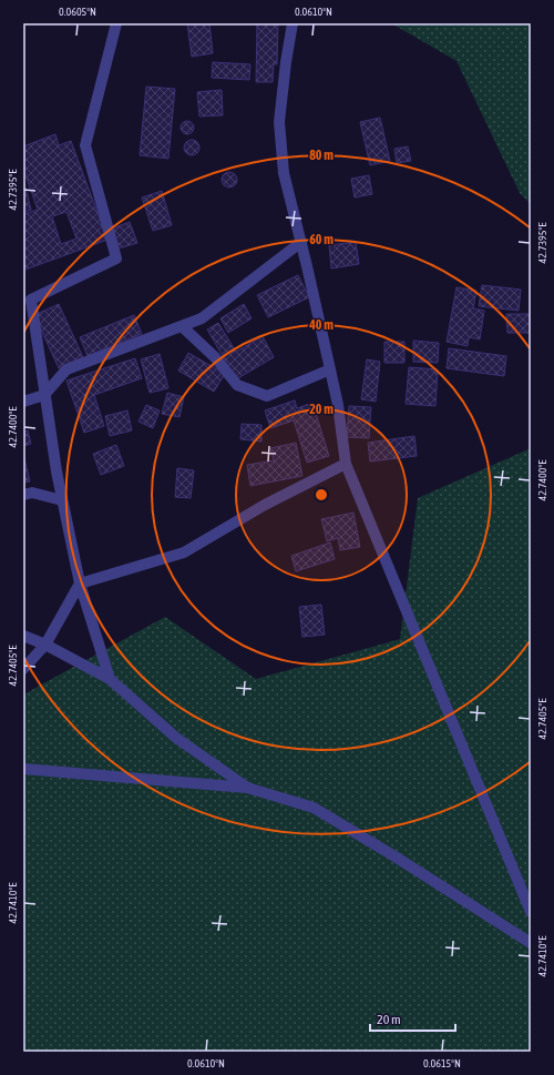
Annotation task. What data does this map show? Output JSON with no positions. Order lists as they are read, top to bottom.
{
  "scale_bar": "20 m",
  "coordinates": [
    "0.0605°N",
    "0.0610°N",
    "42.7395°E",
    "42.7400°E",
    "42.7405°E",
    "42.7410°E",
    "0.0615°N"
  ],
  "rings": [
    "80 m",
    "60 m",
    "40 m",
    "20 m"
  ]
}
